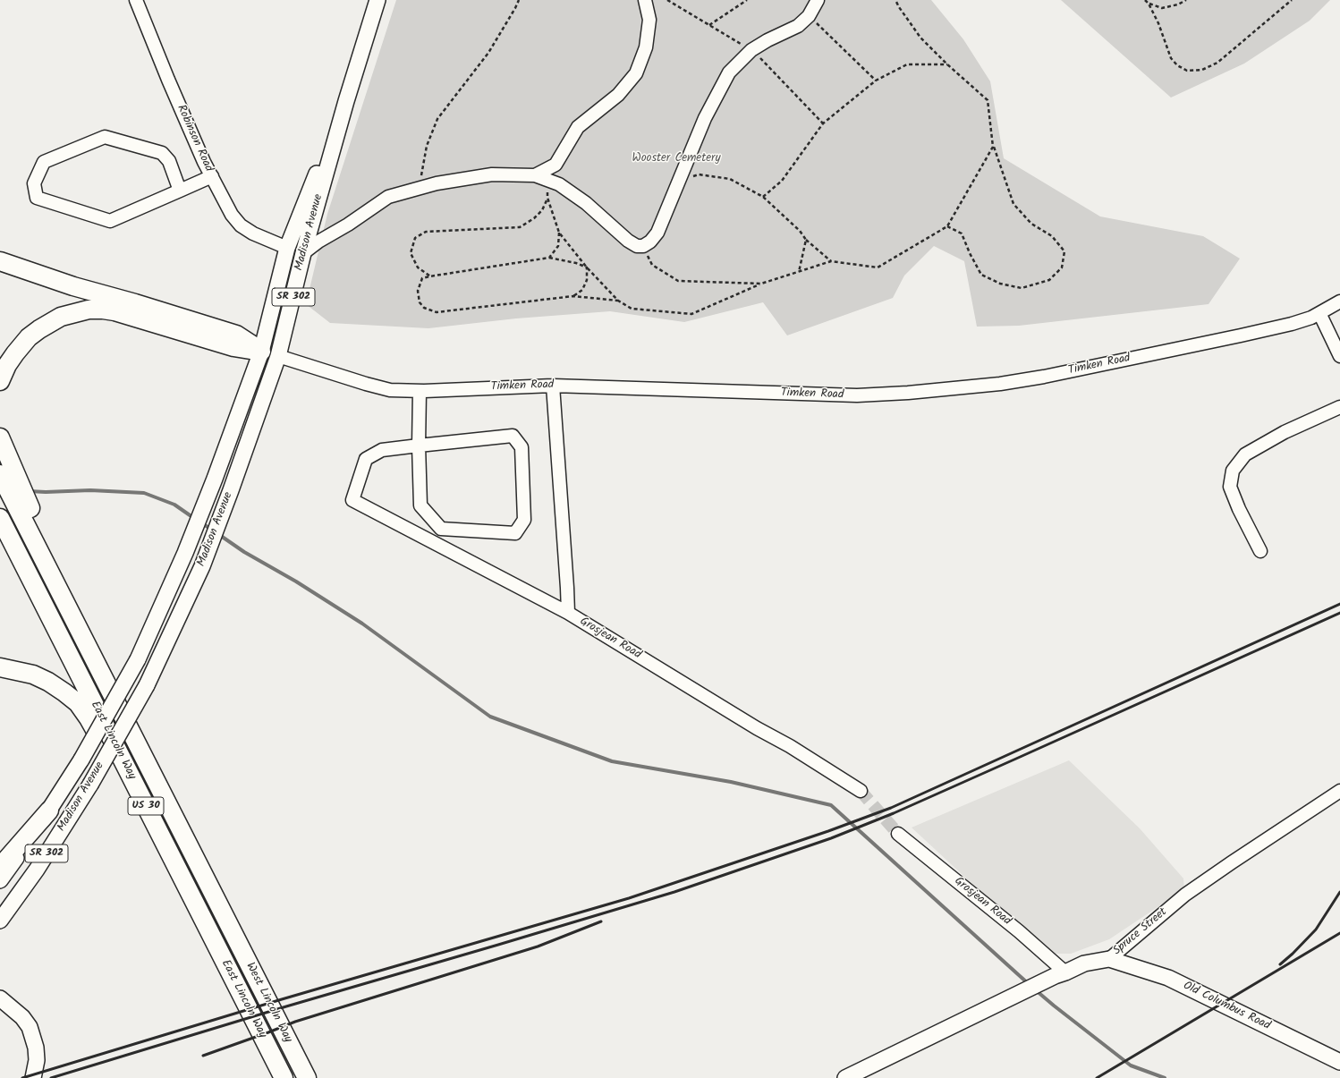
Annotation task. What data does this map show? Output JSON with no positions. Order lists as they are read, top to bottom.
{
  "streets": {
    "highway": ["East Lincoln Way", "US 30", "West Lincoln Way"],
    "main road": [
      "Madison Avenue",
      "SR 302",
      "Spruce Street",
      "Old Columbus Road"
    ],
    "street": ["Robinson Road", "Timken Road", "Grosjean Road"]
  },
  "crossings": [
    ["Robinson Road", "Madison Avenue"],
    ["Madison Avenue", "Timken Road"],
    ["Grosjean Road", "Spruce Street"],
    ["East Lincoln Way", "West Lincoln Way"],
    ["Spruce Street", "Old Columbus Road"]
  ],
  "parks": ["Wooster Cemetery"]
}
